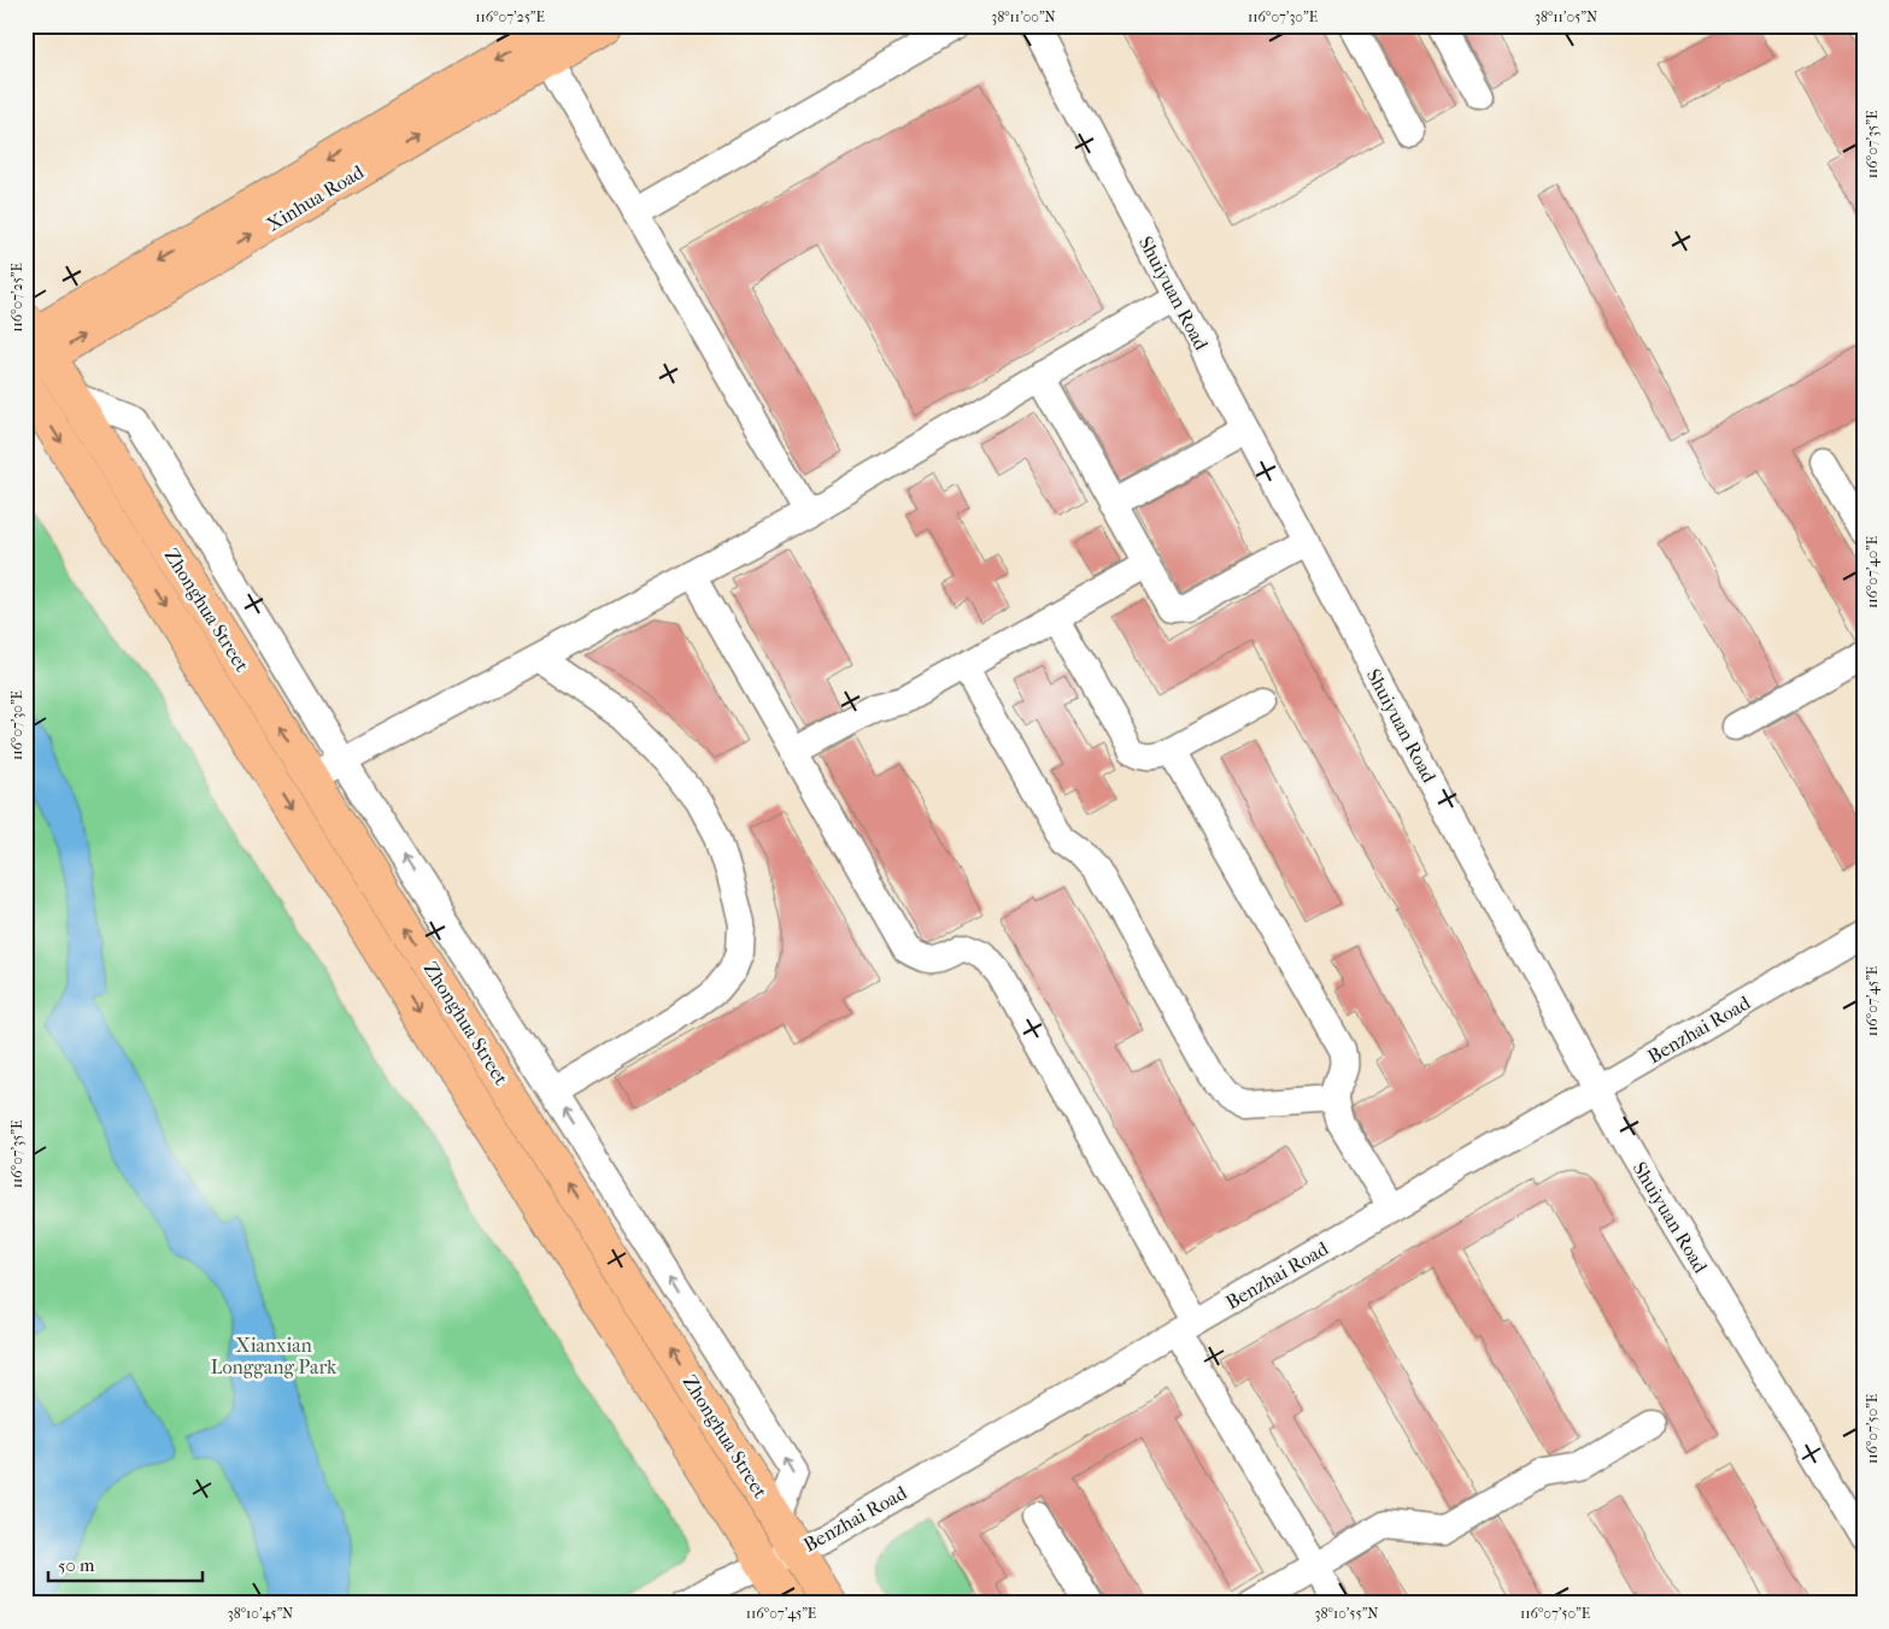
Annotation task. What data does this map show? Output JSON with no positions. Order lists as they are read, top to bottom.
{
  "streets": {
    "main road": ["Xinhua Road", "Zhonghua Street"],
    "street": ["Shuiyuan Road", "Benzhai Road"]
  },
  "crossings": [
    ["Xinhua Road", "Zhonghua Street"],
    ["Shuiyuan Road", "Benzhai Road"],
    ["Zhonghua Street", "Benzhai Road"]
  ],
  "parks": ["Xianxian Longgang Park"],
  "scale_bar": "50 m",
  "coordinates": [
    "116°07'25\"E",
    "38°11'00\"N",
    "116°07'30\"E",
    "38°11'05\"N",
    "116°07'35\"E",
    "116°07'40\"E",
    "116°07'45\"E",
    "116°07'50\"E",
    "38°10'45\"N",
    "38°10'55\"N"
  ]
}
